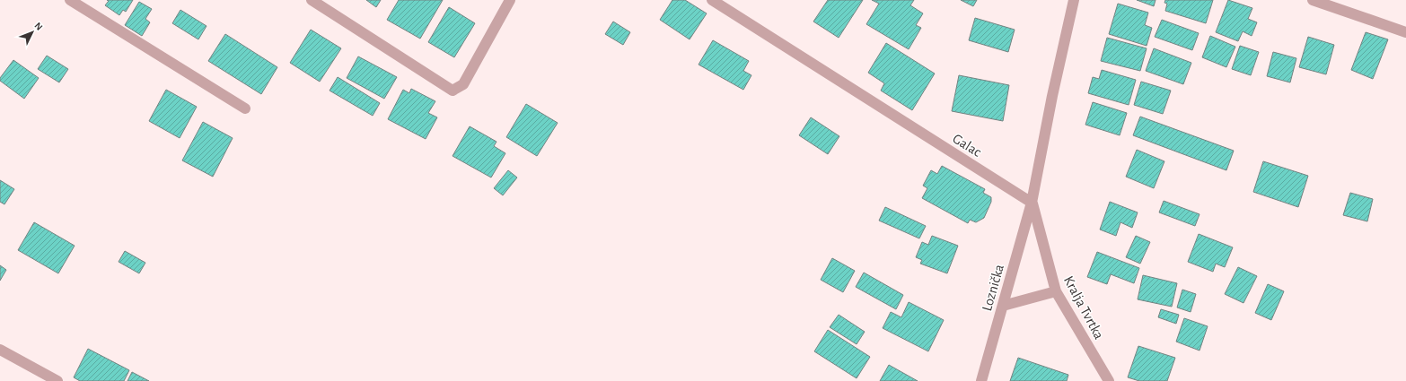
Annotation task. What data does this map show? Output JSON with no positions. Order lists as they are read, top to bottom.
{
  "streets": {
    "street": ["Galac", "Loznička", "Kralja Tvrtka"]
  },
  "crossings": [
    ["Galac", "Loznička"],
    ["Galac", "Kralja Tvrtka"],
    ["Loznička", "Kralja Tvrtka"]
  ],
  "north": "top right"
}
